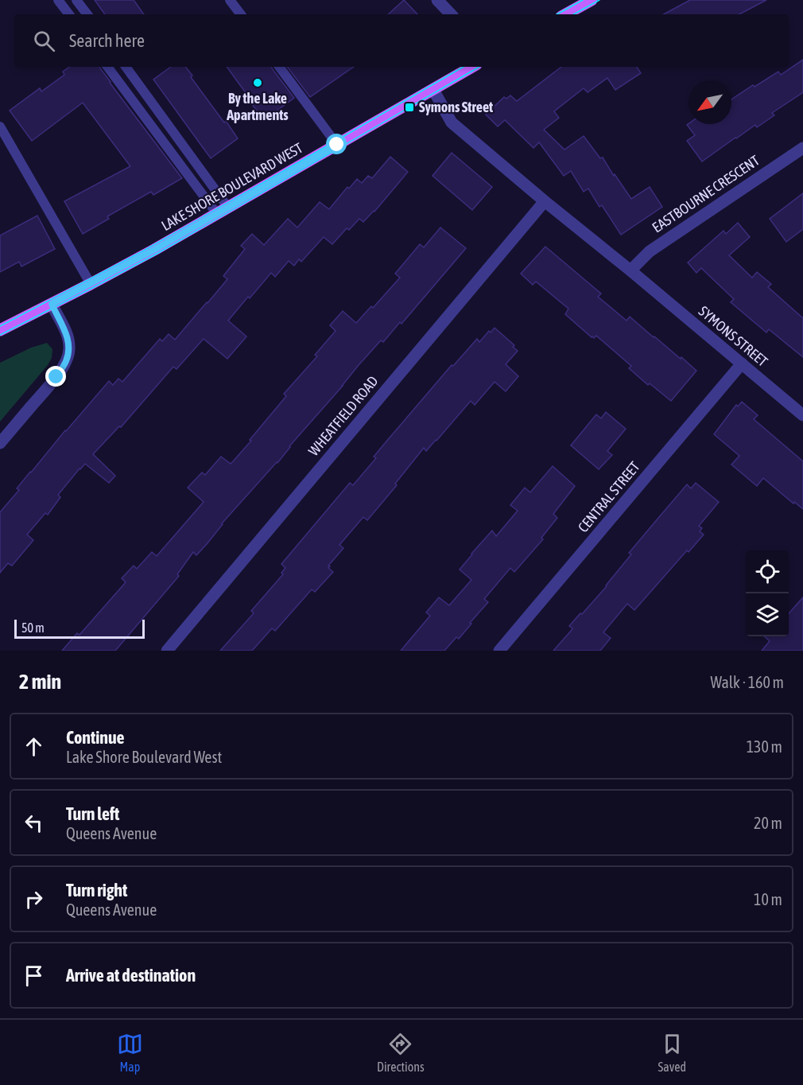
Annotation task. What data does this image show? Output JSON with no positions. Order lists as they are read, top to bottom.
{
  "streets": {
    "main road": ["LAKE SHORE BOULEVARD WEST"],
    "street": [
      "EASTBOURNE CRESCENT",
      "SYMONS STREET",
      "WHEATFIELD ROAD",
      "CENTRAL STREET"
    ]
  },
  "crossings": [
    ["LAKE SHORE BOULEVARD WEST", "SYMONS STREET"],
    ["EASTBOURNE CRESCENT", "SYMONS STREET"],
    ["SYMONS STREET", "WHEATFIELD ROAD"],
    ["SYMONS STREET", "CENTRAL STREET"]
  ],
  "places": {
    "other": ["By the Lake Apartments"],
    "transit": ["Symons Street"]
  },
  "scale_bar": "50 m",
  "north": "bottom left",
  "page": {
    "search": "Search here",
    "scale": "50 m",
    "heading": ["2 min", "Walk · 160 m"],
    "list": [
      ["Continue", "Lake Shore Boulevard West", "130 m"],
      ["Turn left", "Queens Avenue", "20 m"],
      ["Turn right", "Queens Avenue", "10 m"],
      "Arrive at destination"
    ],
    "nav": ["Map", "Directions", "Saved"]
  }
}
